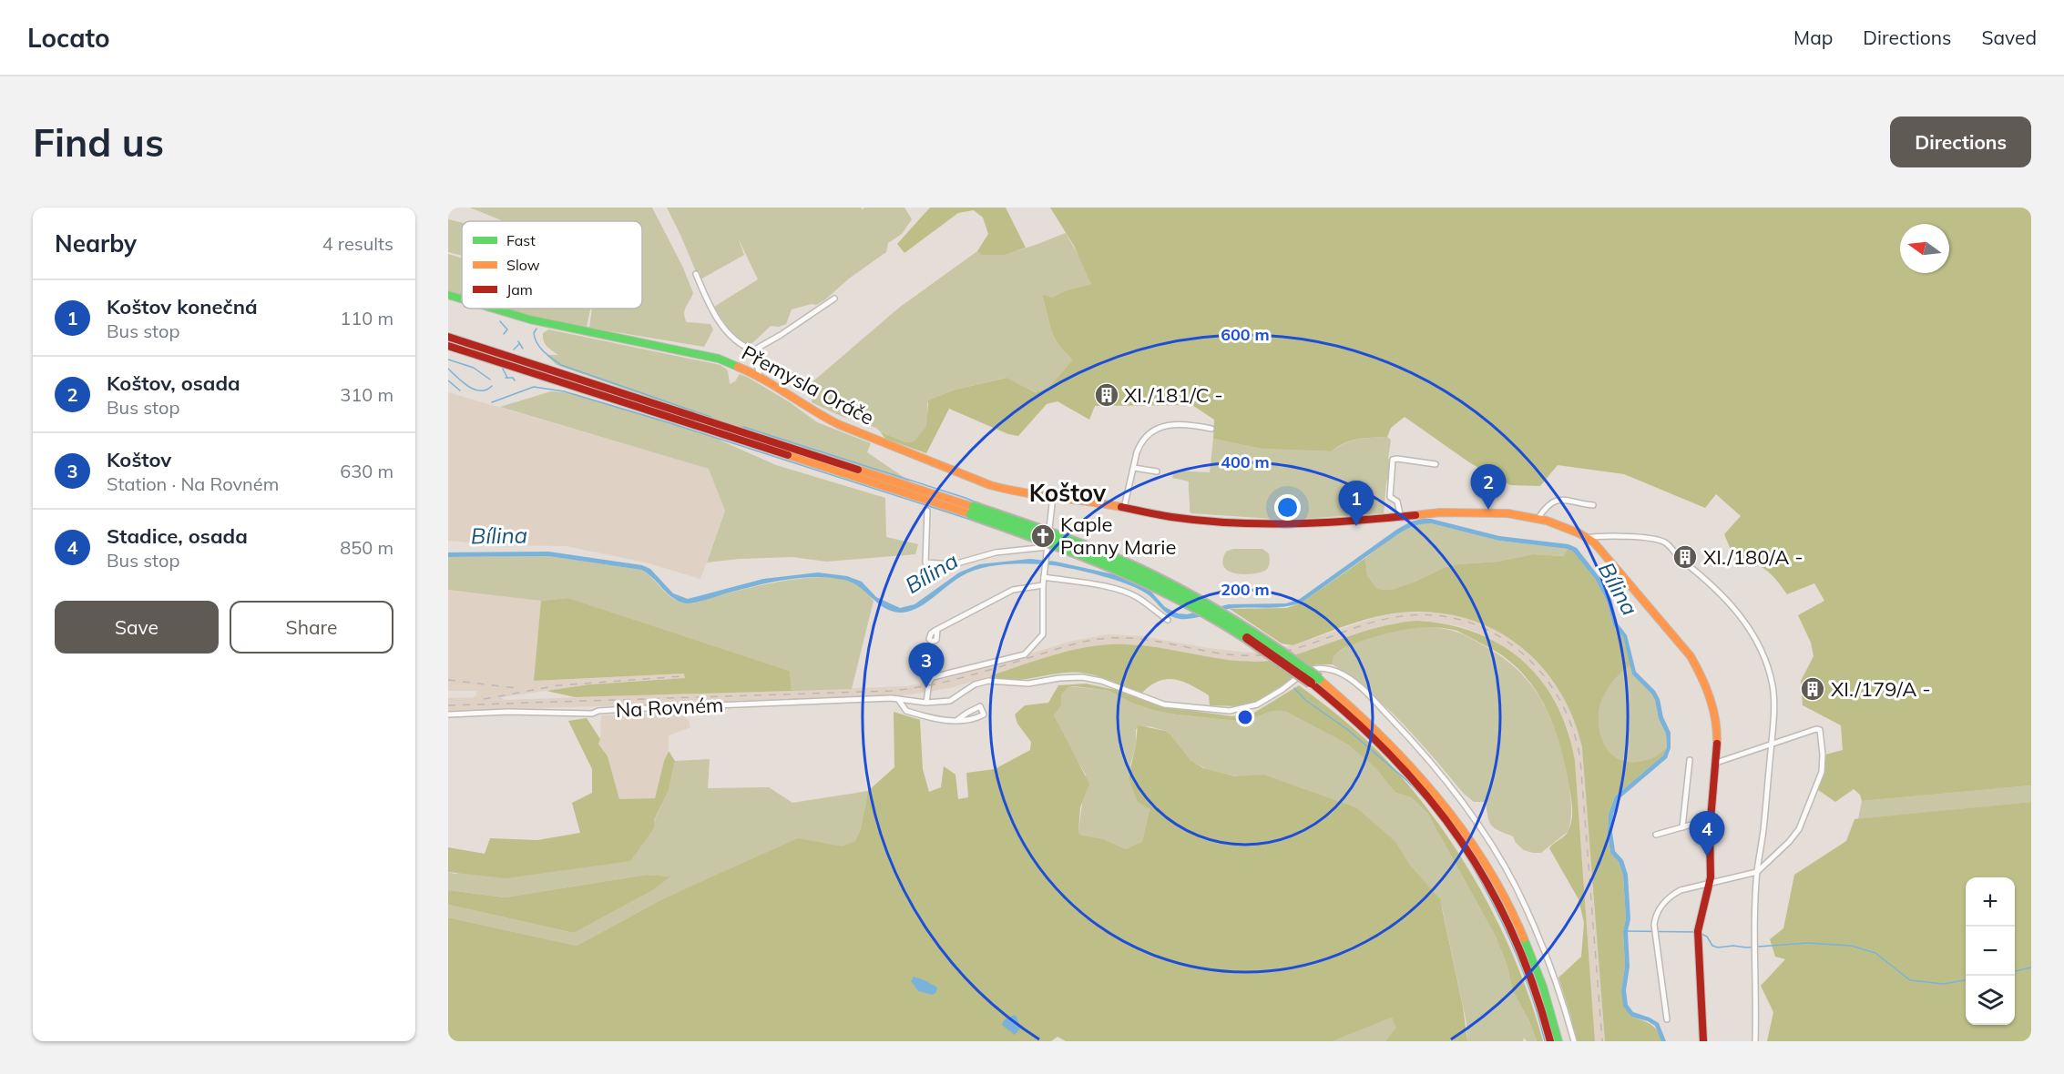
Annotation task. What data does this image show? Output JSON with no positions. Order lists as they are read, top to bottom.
{
  "streets": {
    "main road": ["Přemysla Oráče"],
    "street": ["Na Rovném"]
  },
  "districts": ["Koštov"],
  "water": ["Bílina"],
  "places": {
    "building": ["XI./181/C -", "XI./180/A -", "XI./179/A -"],
    "church": ["Kaple Panny Marie"]
  },
  "legend": ["Fast", "Slow", "Jam"],
  "north": "left",
  "page": {
    "header": "Locato",
    "nav": ["Map", "Directions", "Saved"],
    "buttons": [
      "Directions",
      ["Save", "Share"]
    ],
    "title": "Find us",
    "heading": ["Nearby", "4 results"],
    "list": [
      {
        "mark": "1",
        "name": "Koštov konečná",
        "note": "Bus stop",
        "value": "110 m"
      },
      {
        "mark": "2",
        "name": "Koštov, osada",
        "note": "Bus stop",
        "value": "310 m"
      },
      {
        "mark": "3",
        "name": "Koštov",
        "note": "Station · Na Rovném",
        "value": "630 m"
      },
      {
        "mark": "4",
        "name": "Stadice, osada",
        "note": "Bus stop",
        "value": "850 m"
      }
    ],
    "pins": [
      "2",
      "1",
      "3",
      "4"
    ],
    "map_buttons": ["+", "−"]
  },
  "rings": ["600 m", "400 m", "200 m"]
}
